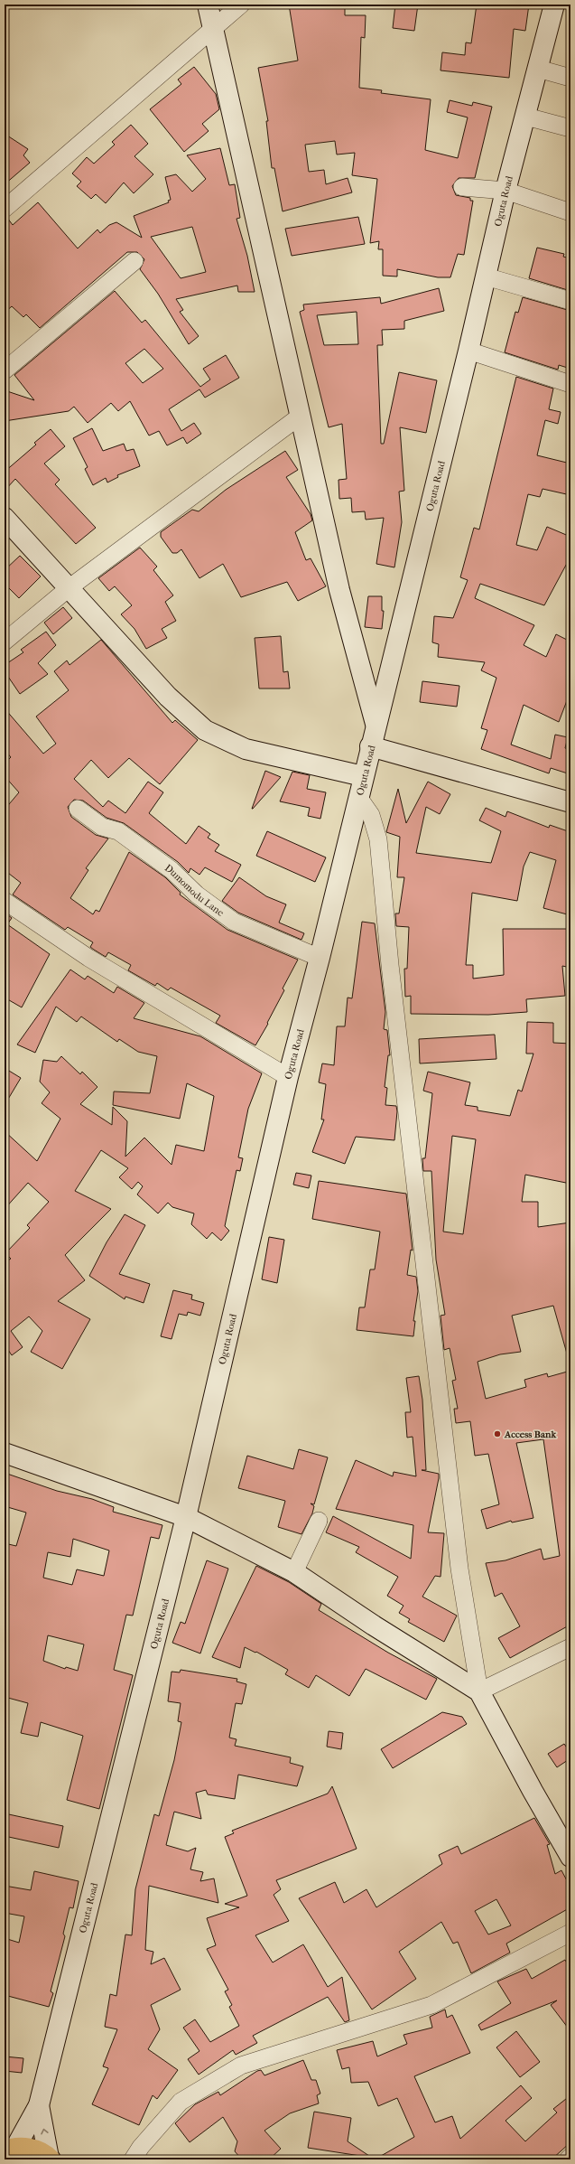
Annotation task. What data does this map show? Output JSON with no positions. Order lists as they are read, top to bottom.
{
  "streets": {
    "street": ["Oguta Road", "Dumomodu Lane"]
  },
  "crossings": [
    ["Oguta Road", "Dumomodu Lane"]
  ],
  "places": ["Access Bank"]
}
